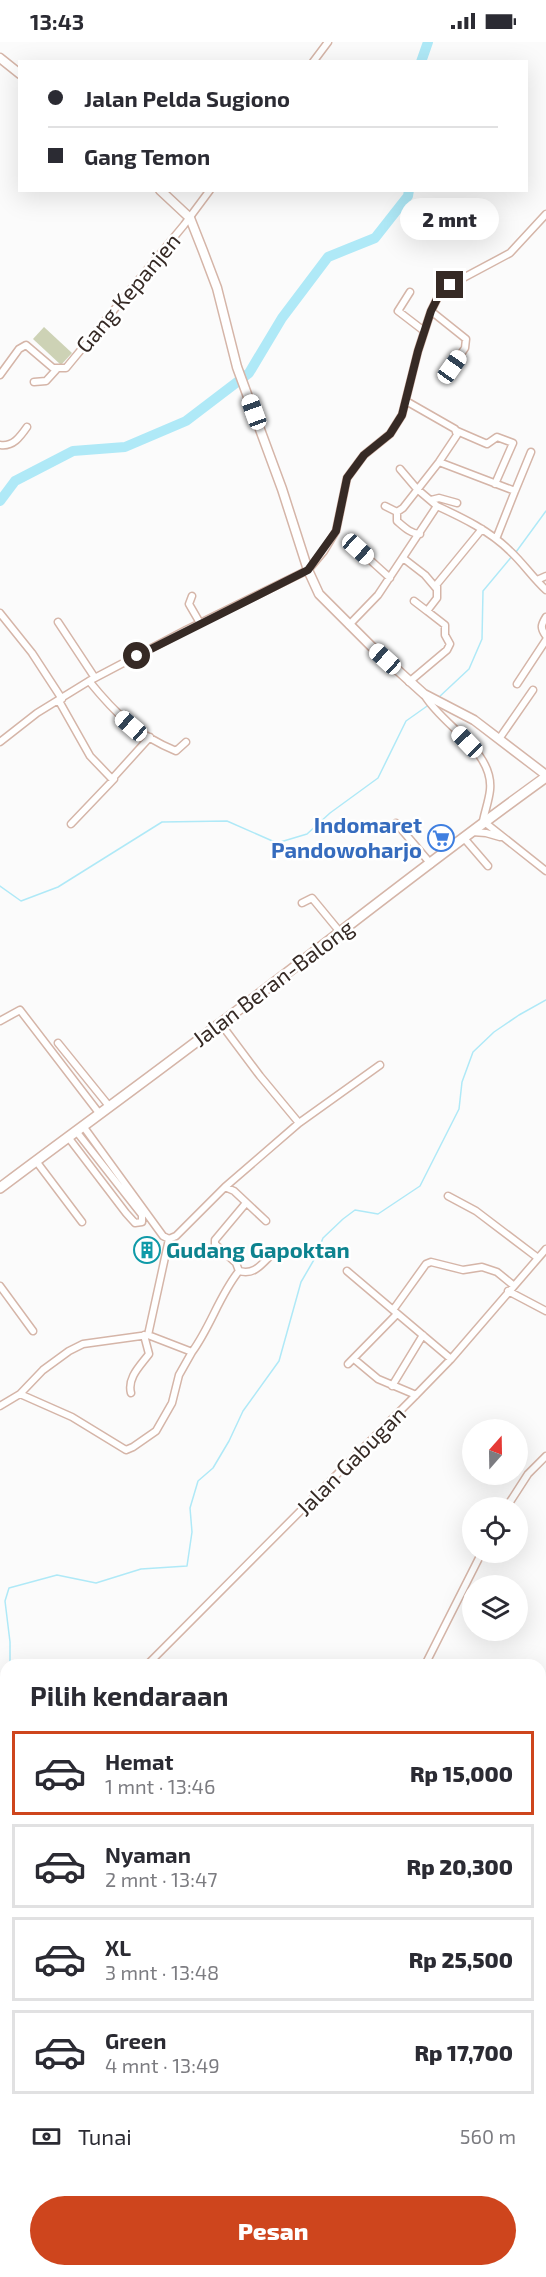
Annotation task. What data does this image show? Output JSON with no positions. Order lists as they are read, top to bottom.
{
  "streets": {
    "main road": ["Jalan Beran-Balong"],
    "street": ["Gang Kepanjen", "Jalan Gabugan"]
  },
  "places": {
    "supermarket": ["Indomaret Pandowoharjo"],
    "building": ["Gudang Gapoktan"]
  },
  "north": "top",
  "page": {
    "status": "13:43",
    "banner": ["Jalan Pelda Sugiono", "Gang Temon"],
    "bubble": "2 mnt",
    "heading": "Pilih kendaraan",
    "list": [
      {
        "name": "Hemat",
        "note": "1 mnt · 13:46",
        "value": "Rp 15,000"
      },
      {
        "name": "Nyaman",
        "note": "2 mnt · 13:47",
        "value": "Rp 20,300"
      },
      {
        "name": "XL",
        "note": "3 mnt · 13:48",
        "value": "Rp 25,500"
      },
      {
        "name": "Green",
        "note": "4 mnt · 13:49",
        "value": "Rp 17,700"
      }
    ],
    "pay": ["Tunai", "560 m"],
    "buttons": "Pesan"
  }
}
